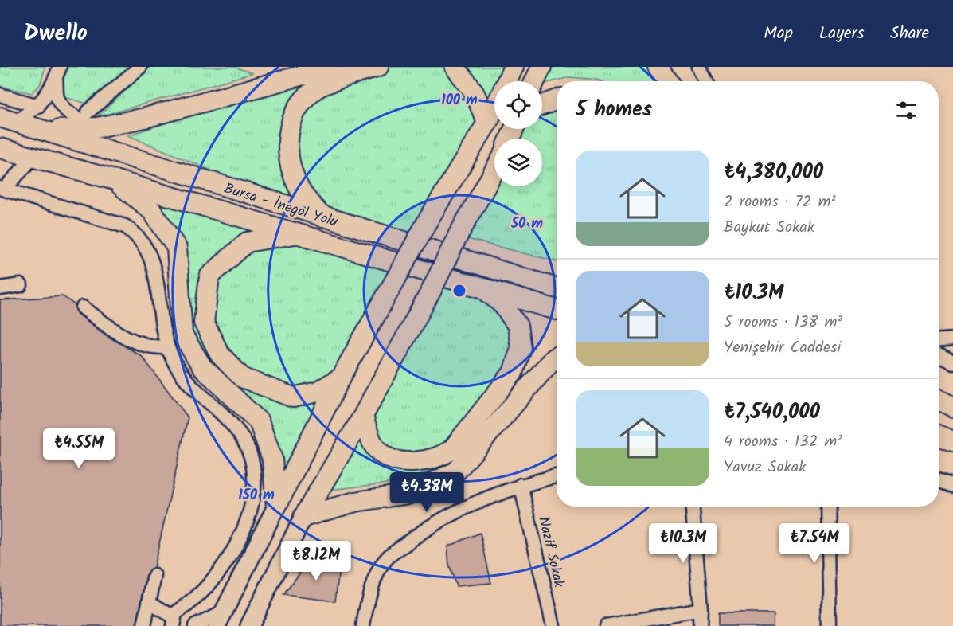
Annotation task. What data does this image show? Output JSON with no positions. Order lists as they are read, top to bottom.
{
  "streets": {
    "highway": ["Bursa - İnegöl Yolu"],
    "street": ["Nazif Sokak"]
  },
  "page": {
    "header": "Dwello",
    "nav": ["Map", "Layers", "Share"],
    "heading": "5 homes",
    "list": [
      {
        "name": "₺4,380,000",
        "note": "2 rooms · 72 m² · Baykut Sokak"
      },
      {
        "name": "₺10.3M",
        "note": "5 rooms · 138 m² · Yenişehir Caddesi"
      },
      {
        "name": "₺7,540,000",
        "note": "4 rooms · 132 m² · Yavuz Sokak"
      }
    ],
    "price": [
      "₺4.55M",
      "₺4.38M",
      "₺10.3M",
      "₺7.54M",
      "₺8.12M"
    ]
  },
  "rings": ["100 m", "50 m", "150 m"]
}
